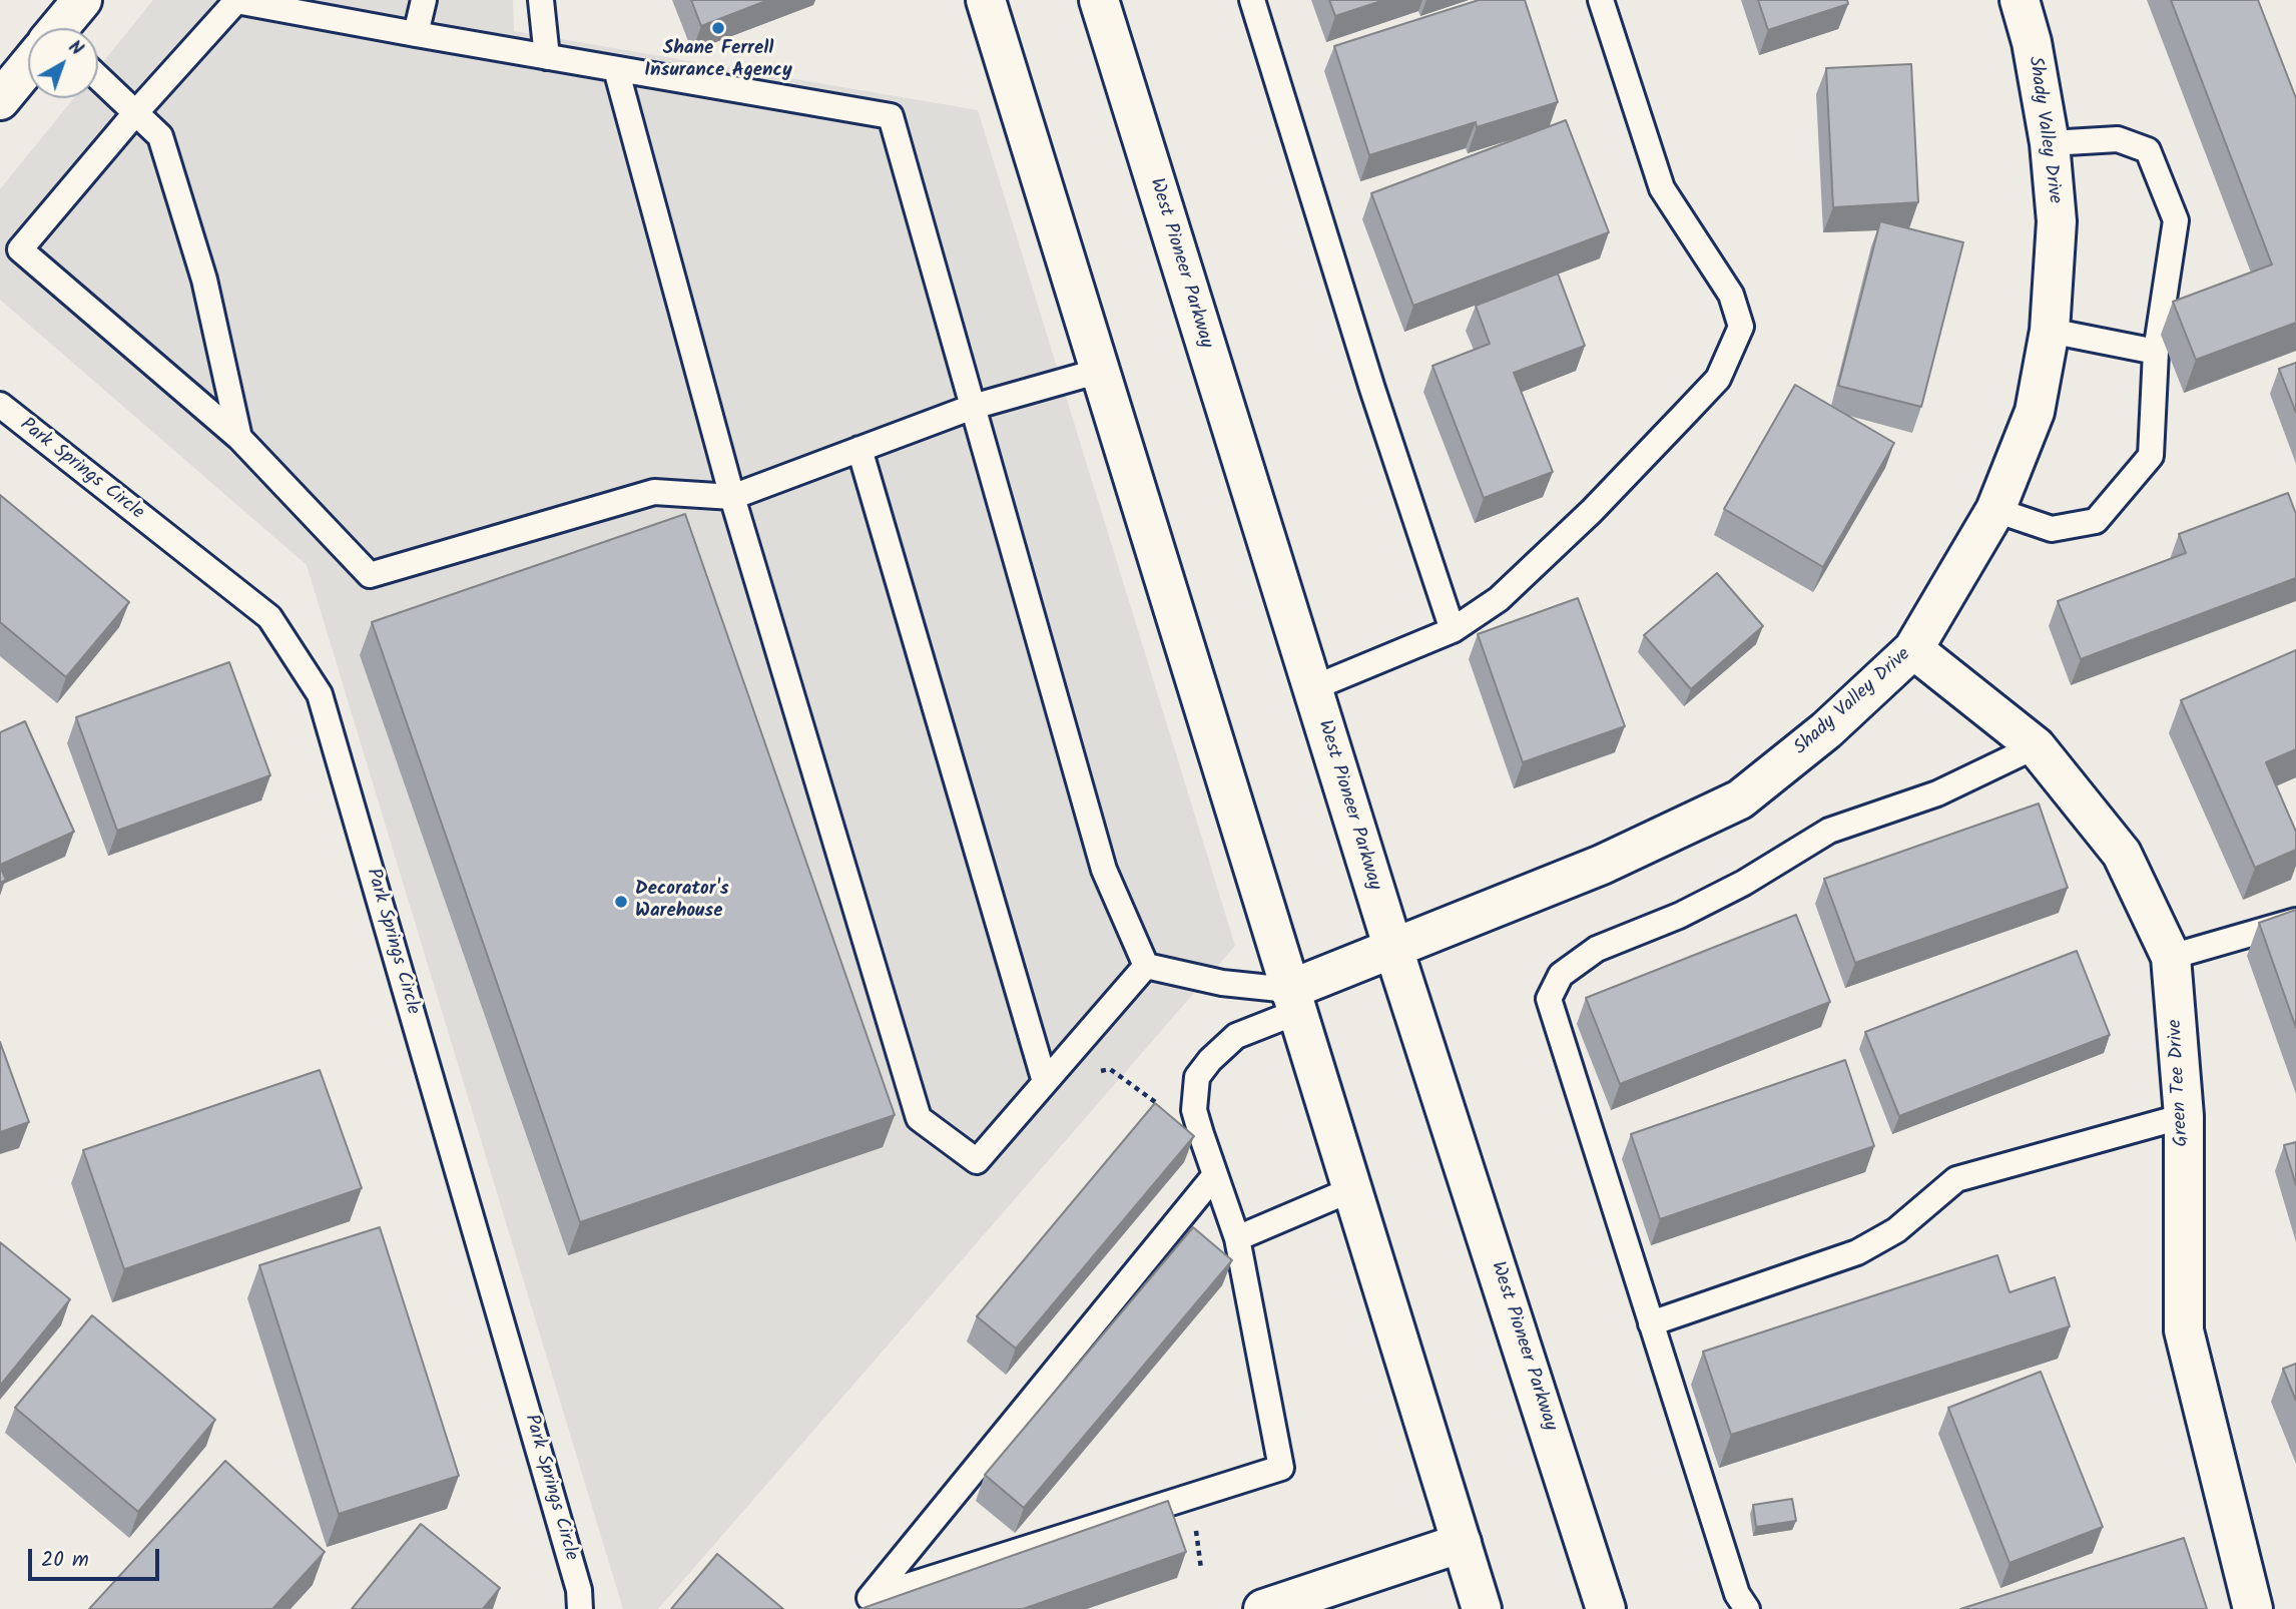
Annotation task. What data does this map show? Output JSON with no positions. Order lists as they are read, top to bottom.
{
  "streets": {
    "main road": ["Shady Valley Drive", "West Pioneer Parkway", "Green Tee Drive"],
    "lane": ["Park Springs Circle"]
  },
  "crossings": [
    ["Shady Valley Drive", "West Pioneer Parkway"],
    ["Shady Valley Drive", "Green Tee Drive"]
  ],
  "places": ["Shane Ferrell Insurance Agency", "Decorator's Warehouse"],
  "scale_bar": "20 m",
  "north": "top right"
}
